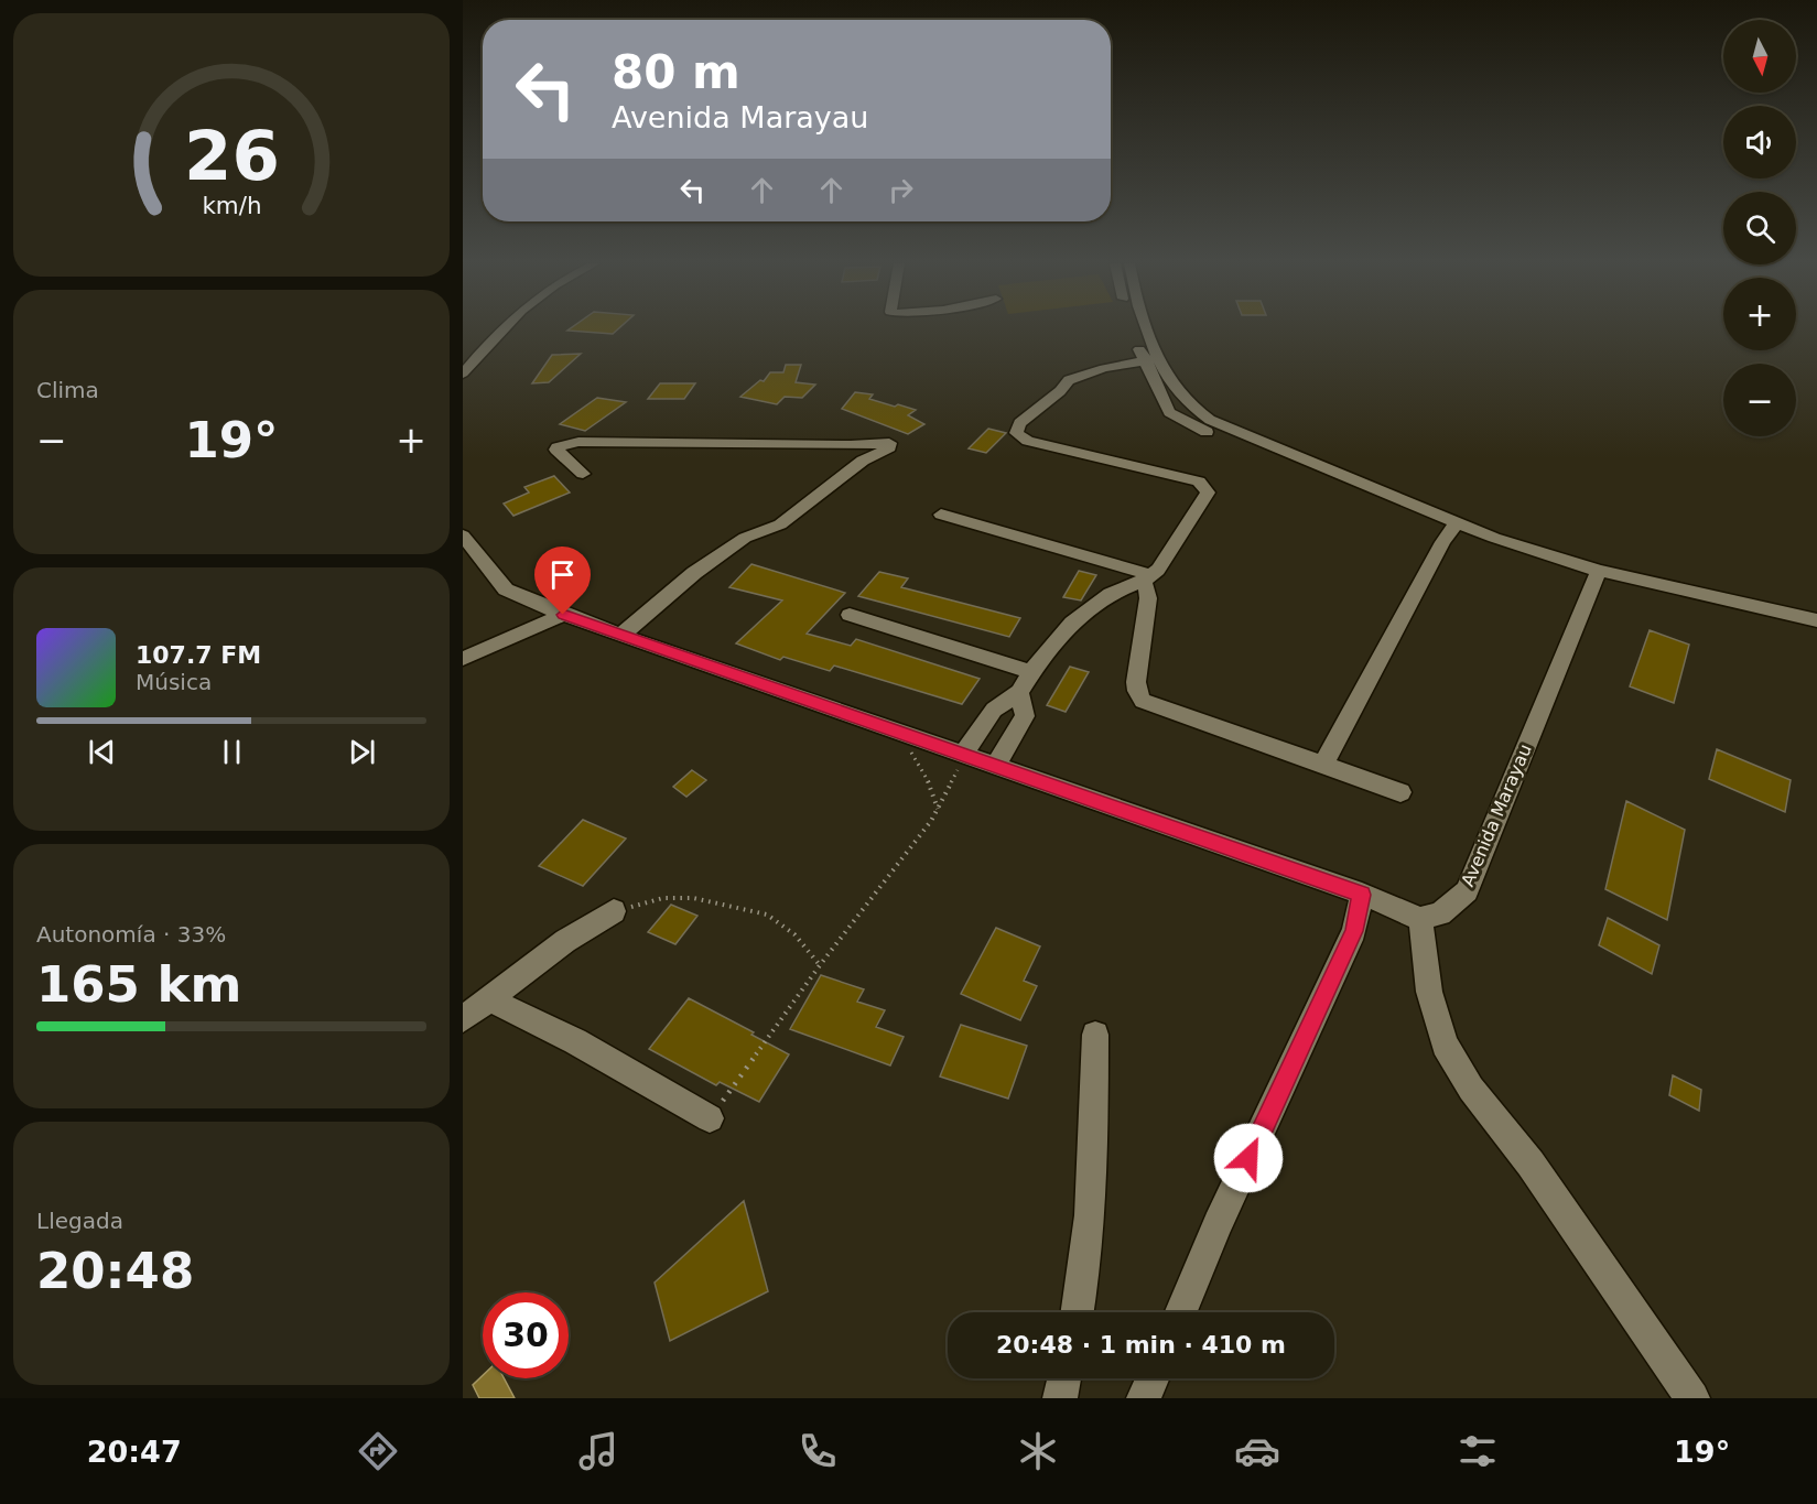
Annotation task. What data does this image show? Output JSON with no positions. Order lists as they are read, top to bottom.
{
  "streets": {
    "street": ["Avenida Marayau"]
  },
  "north": "bottom",
  "page": {
    "map_buttons": ["+", "−"],
    "turn": ["80 m", "Avenida Marayau"],
    "tile": [
      "Clima",
      ["Autonomía · 33%", "165 km"],
      ["Llegada", "20:48"]
    ],
    "heat": ["−", "19°", "+"],
    "song": ["107.7 FM", "Música"],
    "limit": "30",
    "trip": "20:48 · 1 min · 410 m",
    "tabs": ["20:47", "19°"],
    "gauge": ["26", "km/h"]
  }
}
